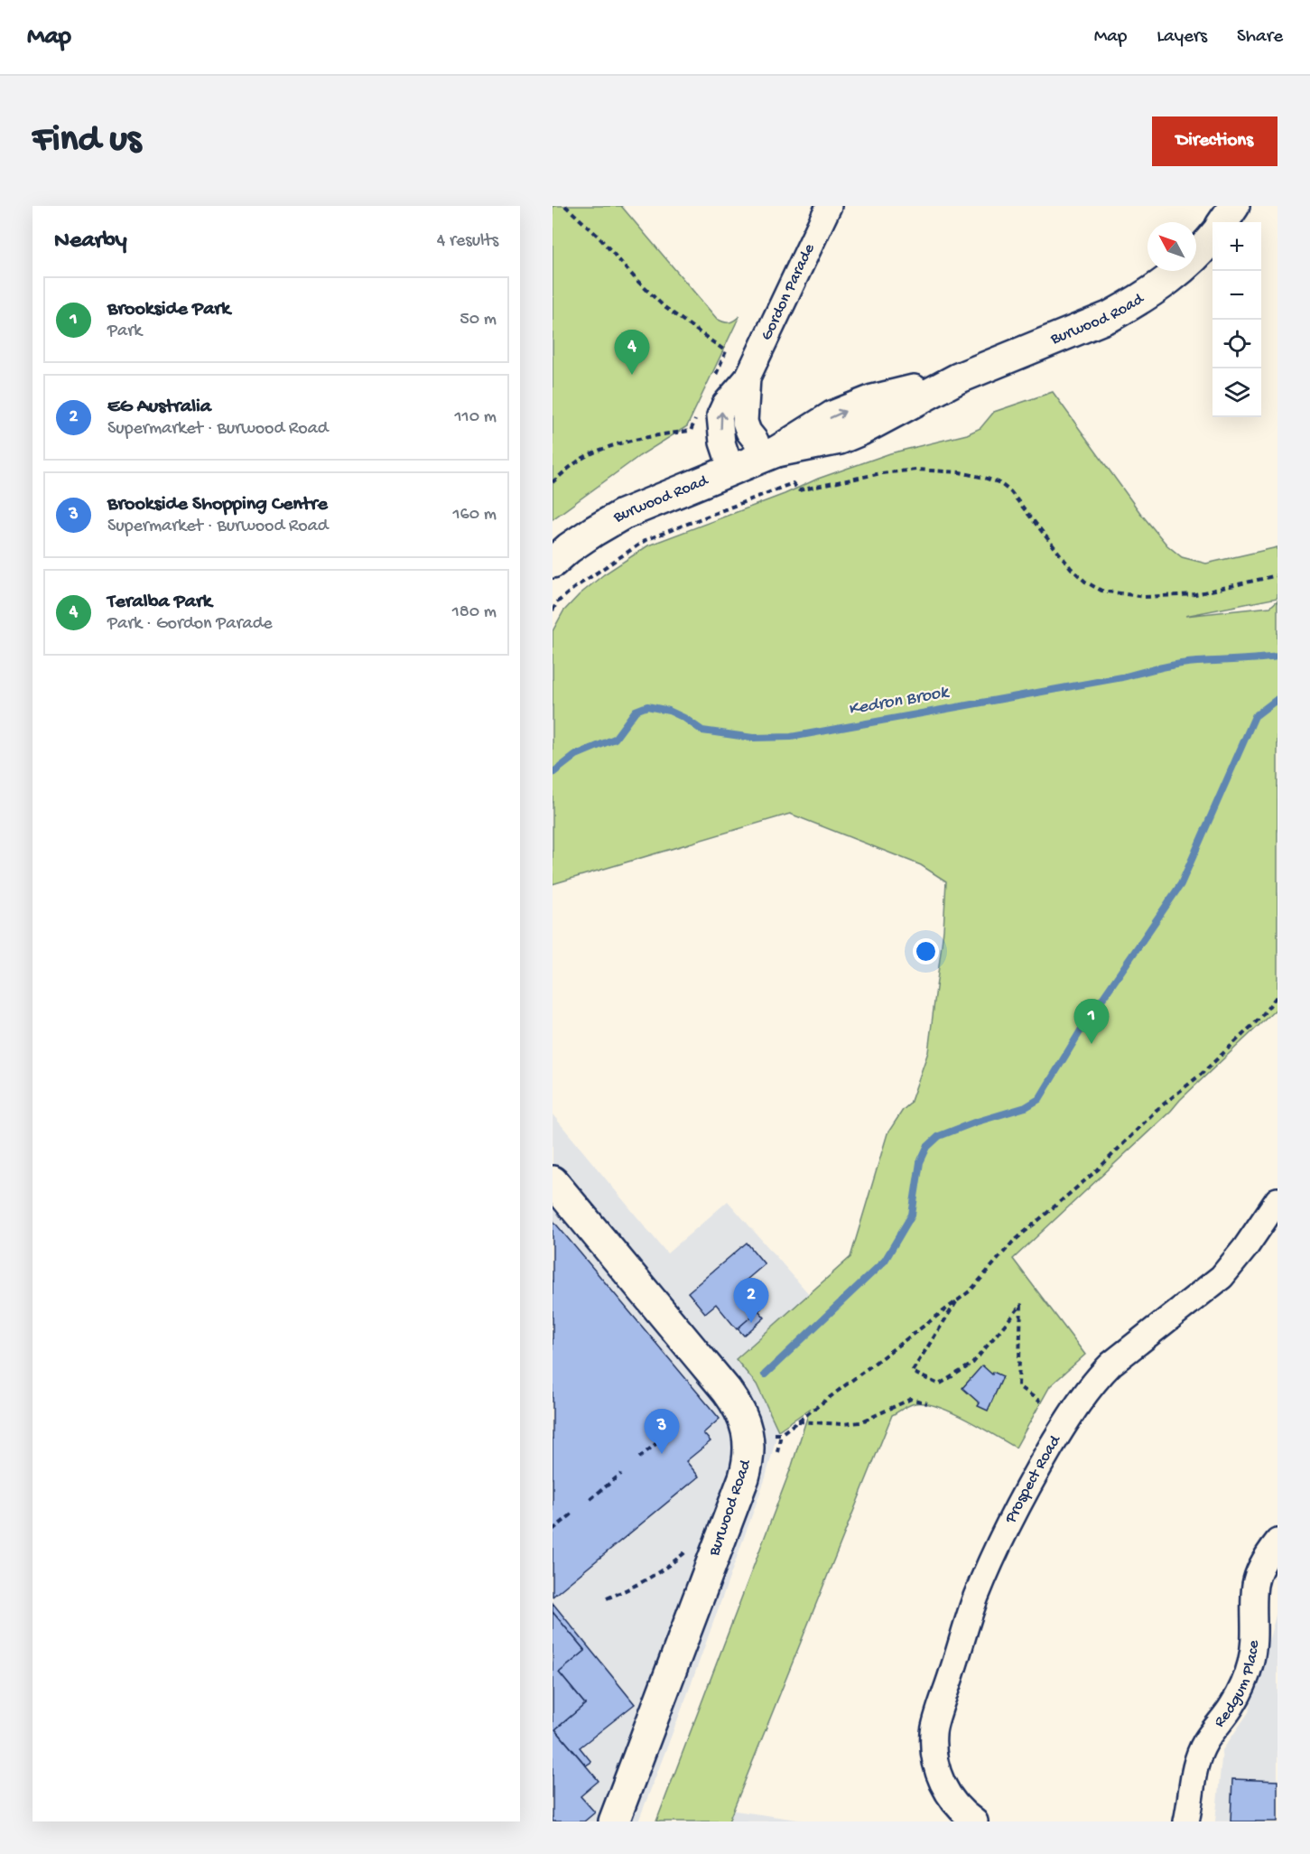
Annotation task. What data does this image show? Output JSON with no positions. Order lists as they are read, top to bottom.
{
  "streets": {
    "street": [
      "Gordon Parade",
      "Burwood Road",
      "Prospect Road",
      "Redgum Place"
    ]
  },
  "crossings": [
    ["Gordon Parade", "Burwood Road"]
  ],
  "water": ["Kedron Brook"],
  "north": "top left",
  "page": {
    "header": "Map",
    "nav": ["Map", "Layers", "Share"],
    "buttons": "Directions",
    "title": "Find us",
    "heading": ["Nearby", "4 results"],
    "map_buttons": ["+", "−"],
    "list": [
      {
        "mark": "1",
        "name": "Brookside Park",
        "note": "Park",
        "value": "50 m"
      },
      {
        "mark": "2",
        "name": "EG Australia",
        "note": "Supermarket · Burwood Road",
        "value": "110 m"
      },
      {
        "mark": "3",
        "name": "Brookside Shopping Centre",
        "note": "Supermarket · Burwood Road",
        "value": "160 m"
      },
      {
        "mark": "4",
        "name": "Teralba Park",
        "note": "Park · Gordon Parade",
        "value": "180 m"
      }
    ],
    "pins": [
      "4",
      "1",
      "2",
      "3"
    ]
  }
}
